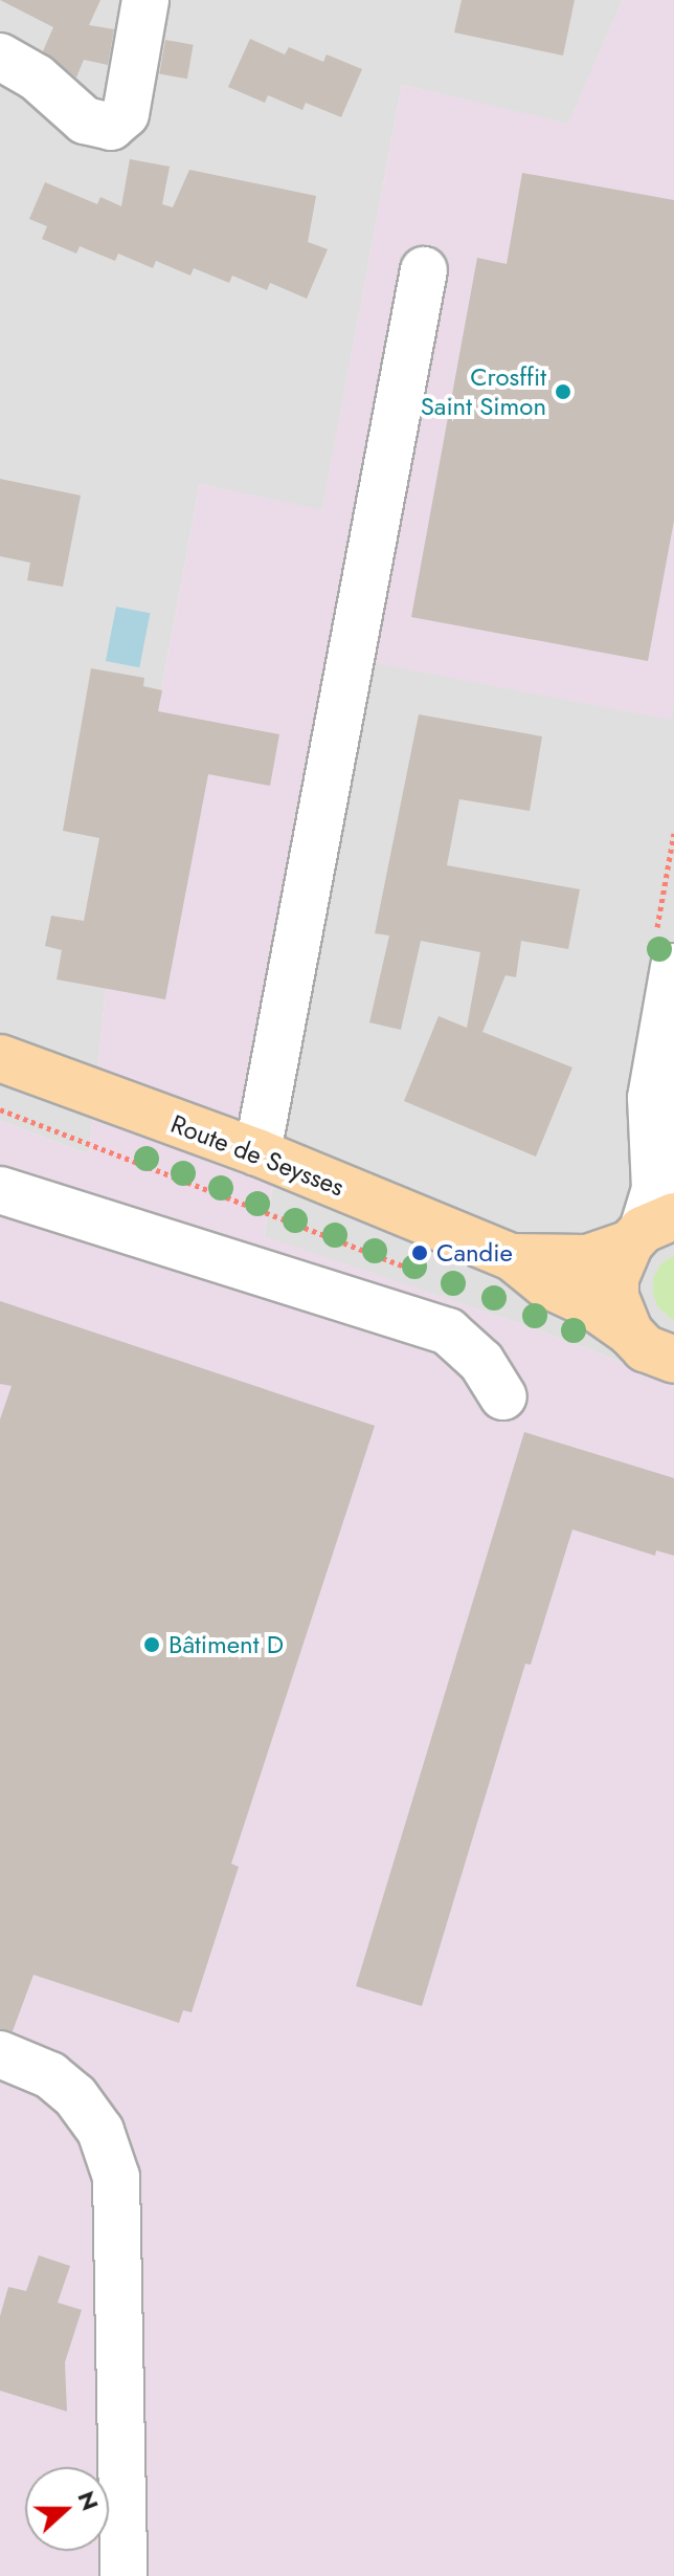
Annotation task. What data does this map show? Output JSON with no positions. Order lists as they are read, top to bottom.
{
  "streets": {
    "main road": ["Route de Seysses"]
  },
  "places": ["Crosffit Saint Simon", "Candie", "Bâtiment D"],
  "north": "right"
}
